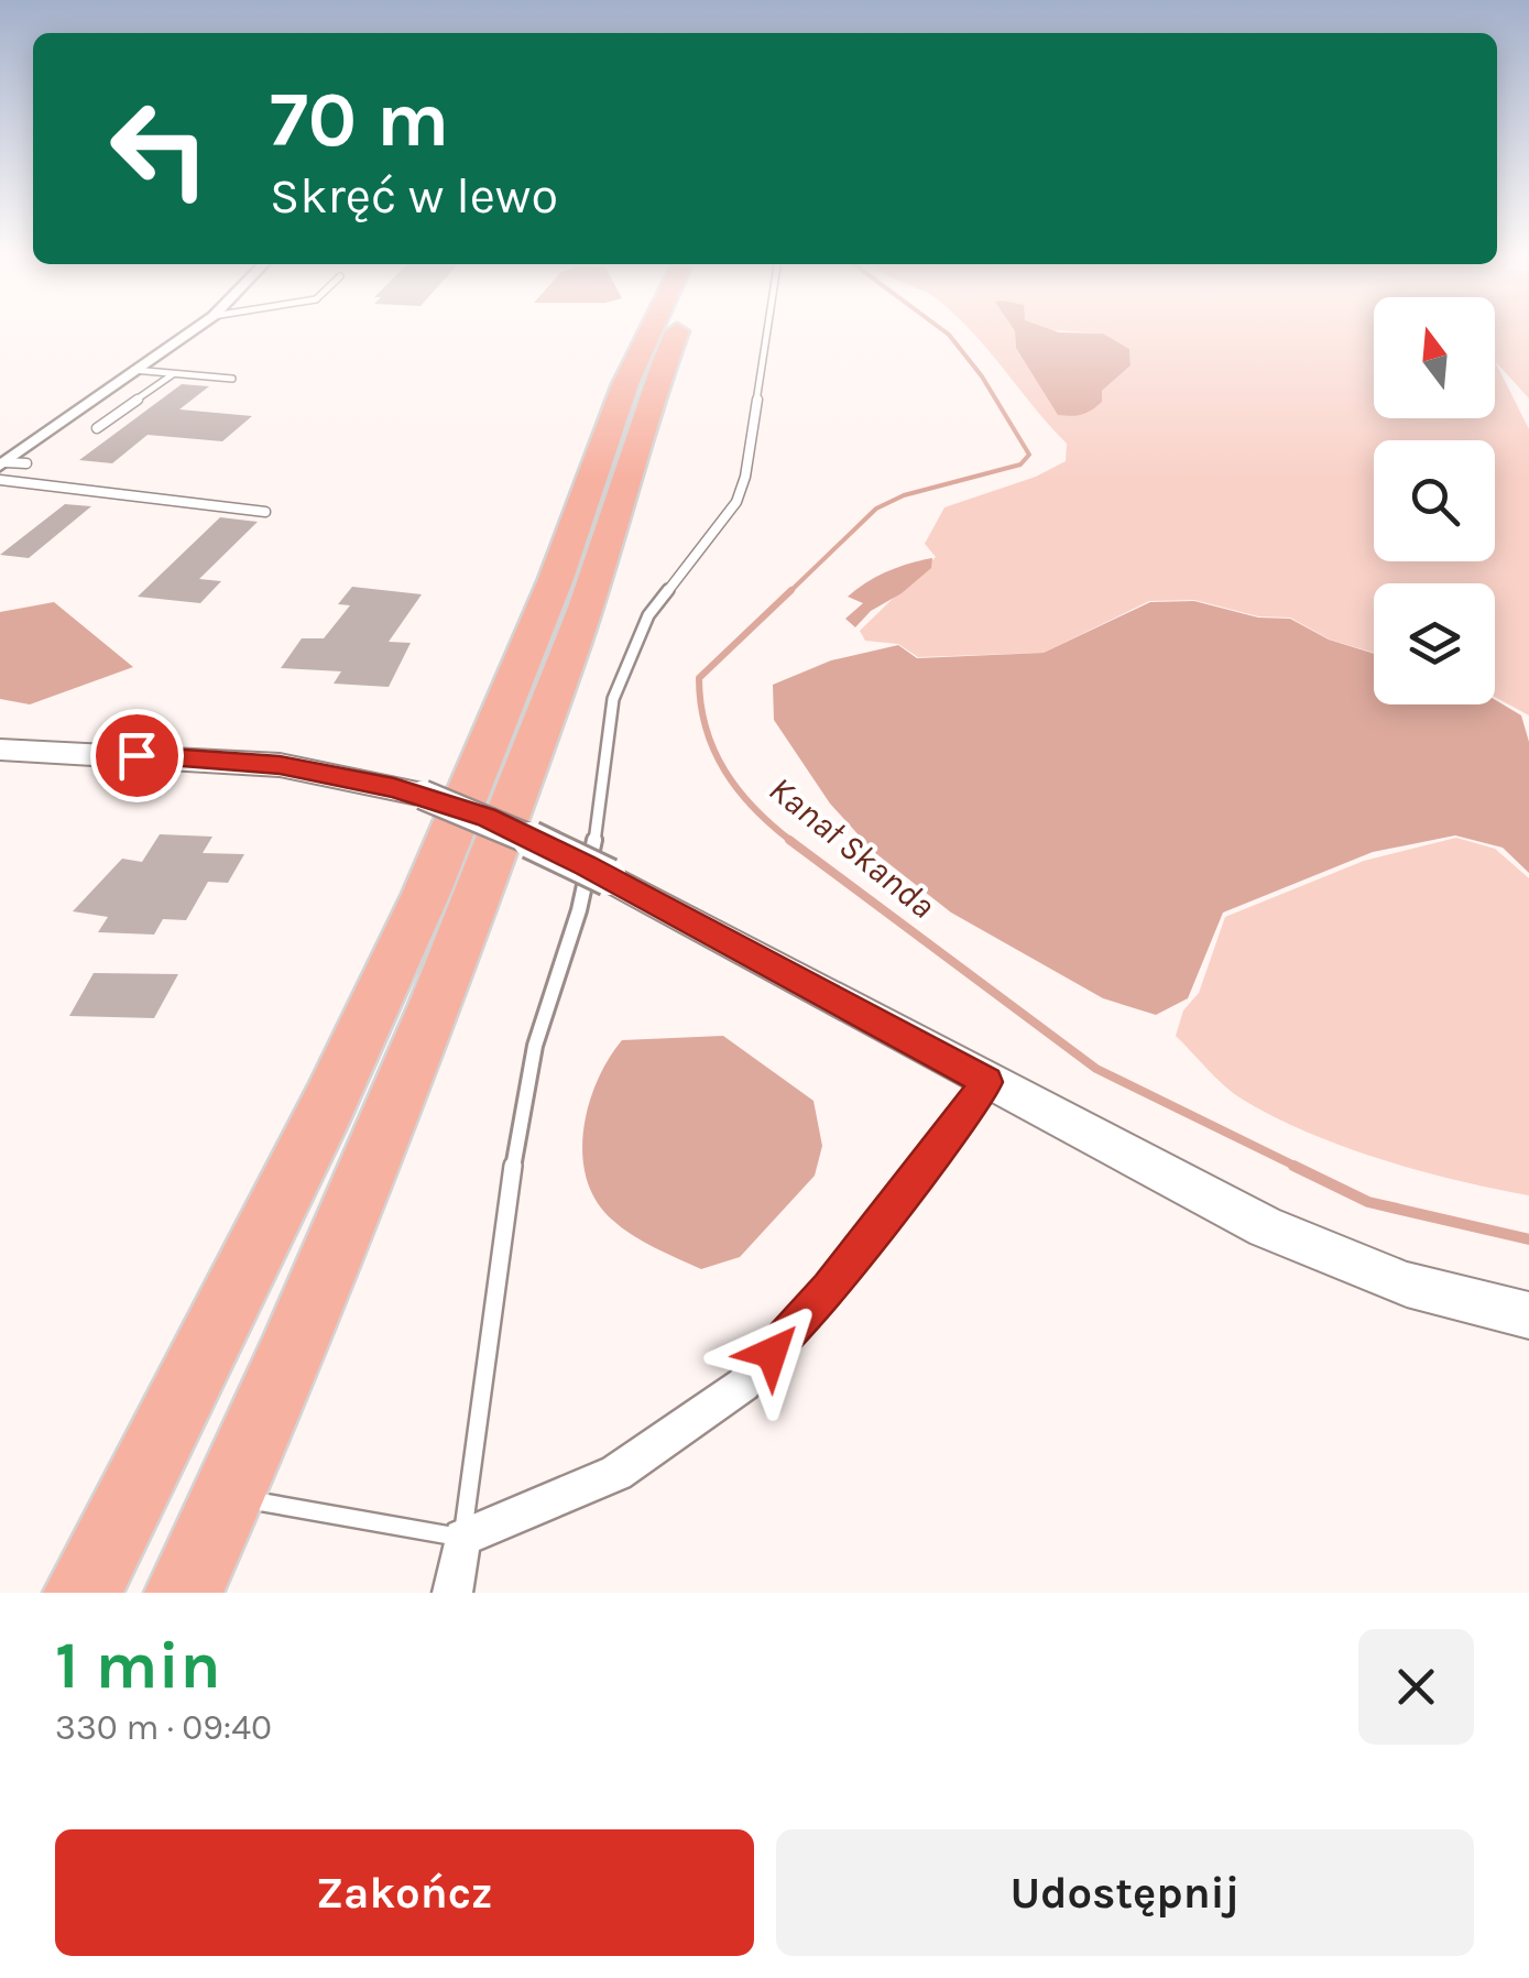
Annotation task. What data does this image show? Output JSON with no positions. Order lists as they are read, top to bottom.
{
  "water": ["Kanał Skanda"],
  "north": "top",
  "page": {
    "turn": ["70 m", "Skręć w lewo"],
    "heading": ["1 min", "330 m · 09:40"],
    "buttons": ["Zakończ", "Udostępnij"]
  }
}
